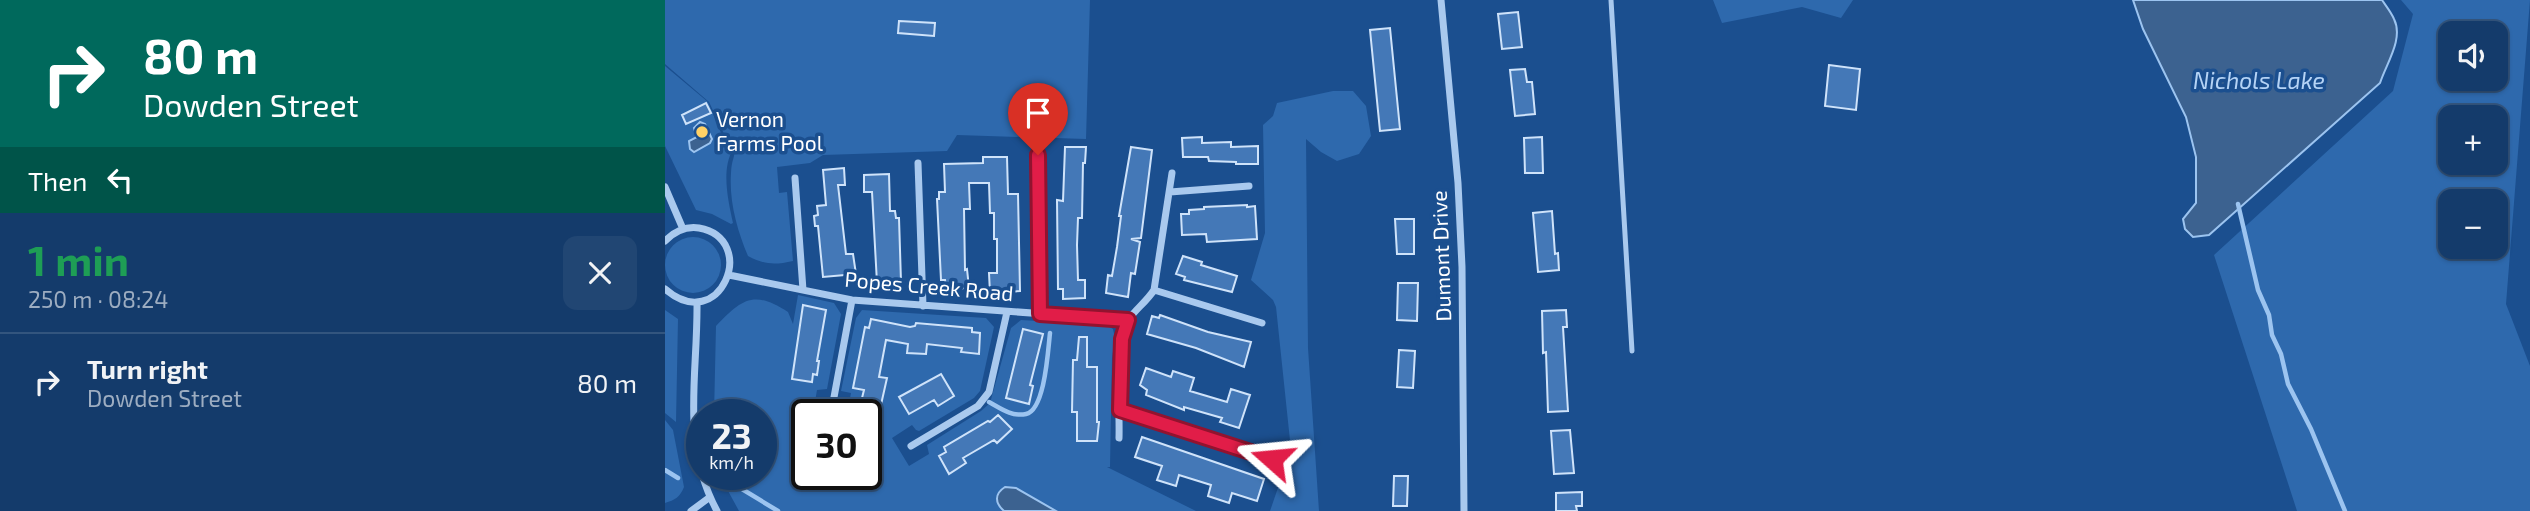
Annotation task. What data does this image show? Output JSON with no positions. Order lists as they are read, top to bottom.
{
  "streets": {
    "street": ["Dumont Drive", "Popes Creek Road"]
  },
  "water": ["Nichols Lake"],
  "places": ["Vernon Farms Pool"],
  "page": {
    "turn": ["80 m", "Dowden Street"],
    "map_buttons": ["+", "−"],
    "then": "Then",
    "heading": ["1 min", "250 m · 08:24"],
    "list": [
      {
        "name": "Turn right",
        "note": "Dowden Street",
        "value": "80 m"
      }
    ],
    "speed": "23 km/h",
    "limit": "30"
  }
}
